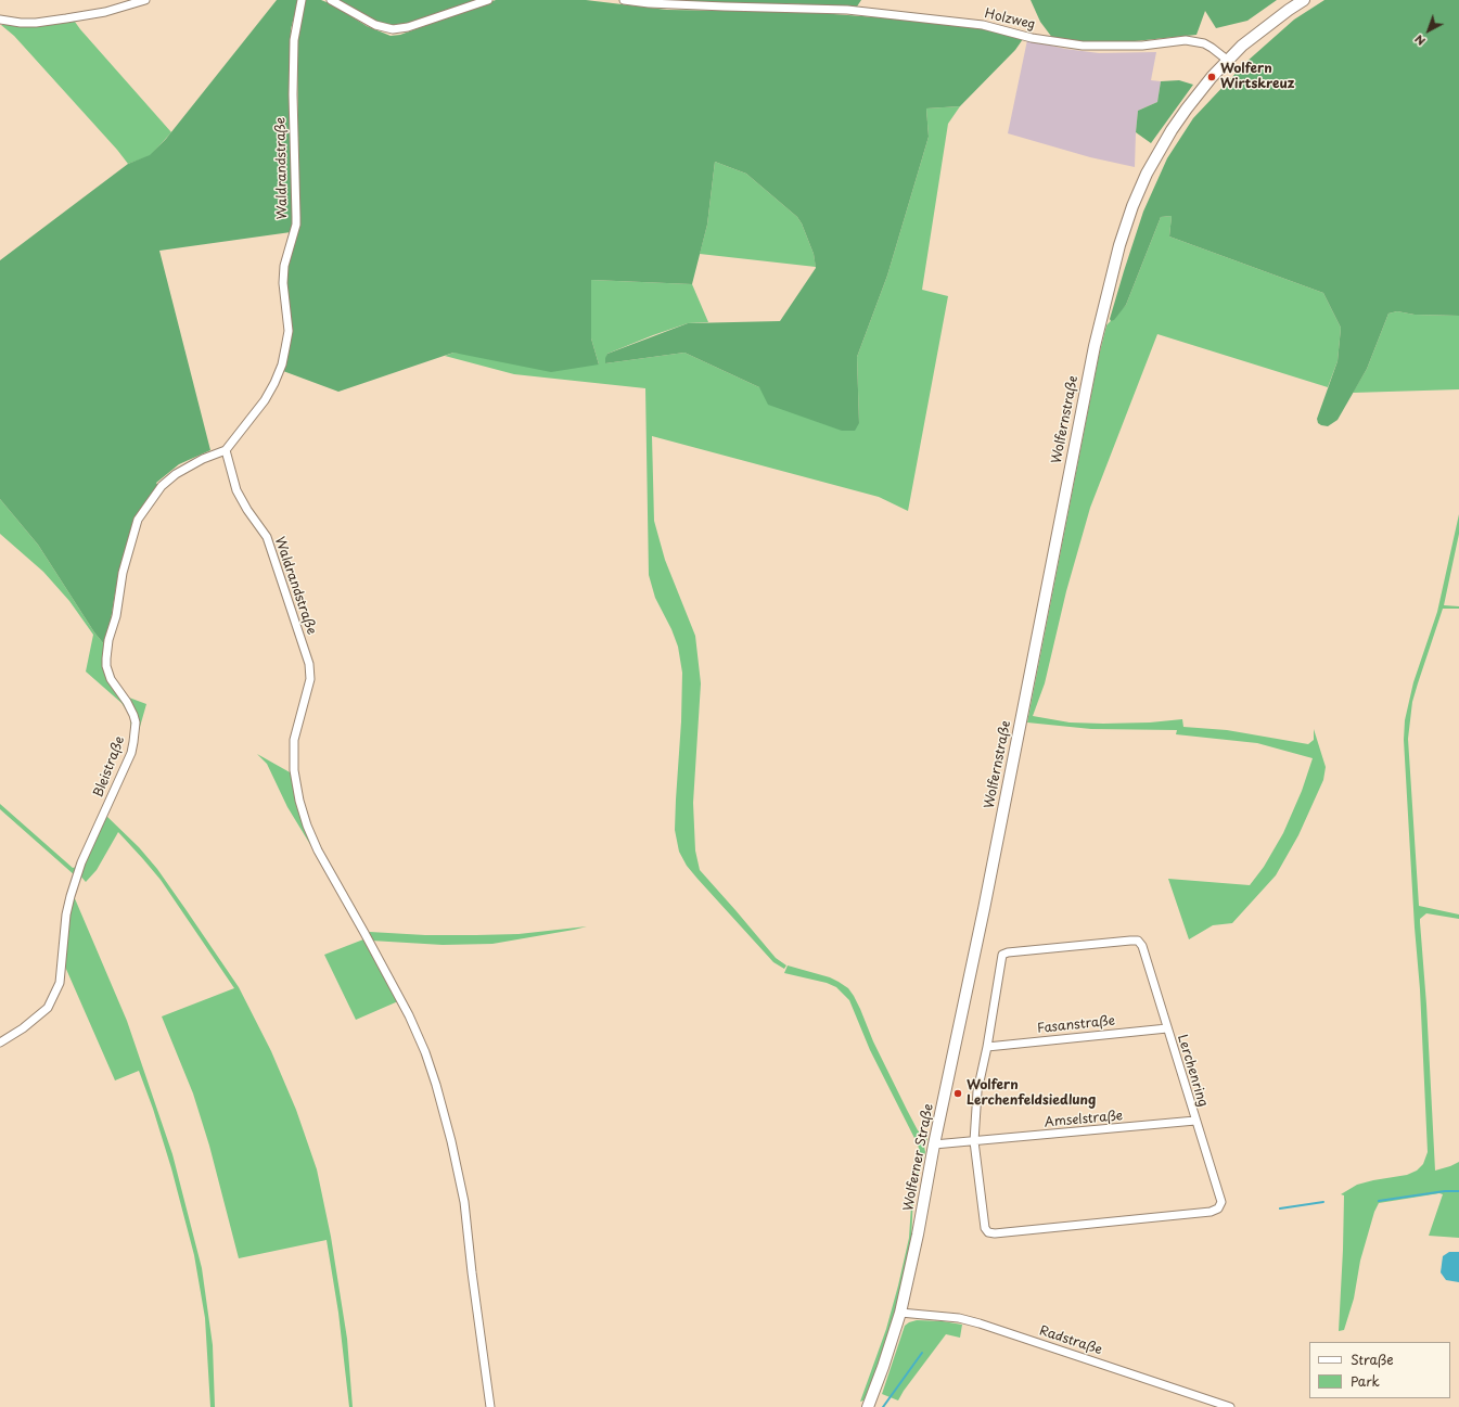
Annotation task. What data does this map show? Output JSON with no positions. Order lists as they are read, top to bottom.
{
  "streets": {
    "main road": ["Wolfernstraße", "Wolferner Straße"],
    "street": [
      "Holzweg",
      "Waldrandstraße",
      "Bleistraße",
      "Fasanstraße",
      "Lerchenring",
      "Amselstraße",
      "Radstraße"
    ]
  },
  "crossings": [
    ["Holzweg", "Wolfernstraße"],
    ["Waldrandstraße", "Bleistraße"],
    ["Wolfernstraße", "Wolferner Straße"],
    ["Fasanstraße", "Lerchenring"],
    ["Lerchenring", "Amselstraße"],
    ["Wolferner Straße", "Radstraße"]
  ],
  "places": ["Wolfern Wirtskreuz", "Wolfern Lerchenfeldsiedlung"],
  "legend": ["Straße", "Park"],
  "north": "bottom left"
}
